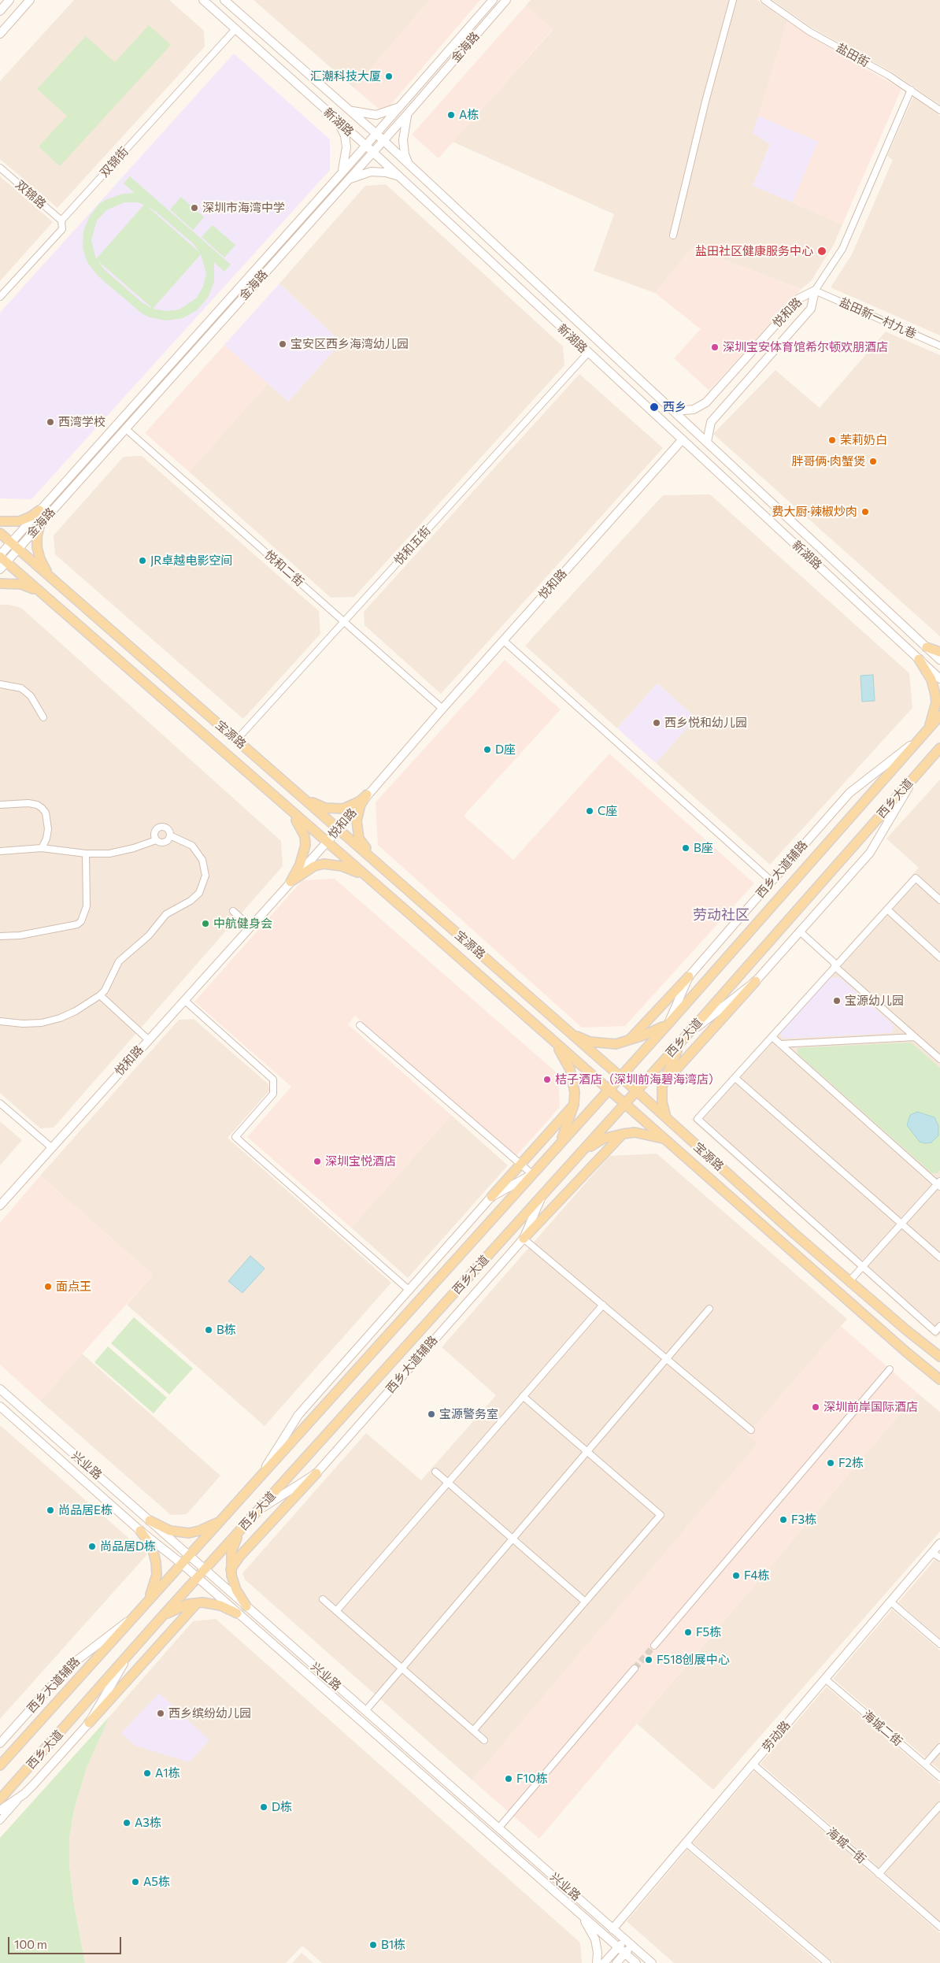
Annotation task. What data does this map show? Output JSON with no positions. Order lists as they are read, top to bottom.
{
  "streets": {
    "main road": ["宝源路", "西乡大道"],
    "street": [
      "金海路",
      "盐田街",
      "新湖路",
      "双锦街",
      "双锦路",
      "悦和路",
      "盐田新一村九巷",
      "悦和五街",
      "悦和二街",
      "西乡大道辅路",
      "兴业路",
      "海城二街",
      "劳动路",
      "海城一街"
    ]
  },
  "crossings": [
    ["金海路", "新湖路"],
    ["金海路", "悦和二街"],
    ["金海路", "宝源路"],
    ["新湖路", "双锦街"],
    ["新湖路", "悦和路"],
    ["新湖路", "悦和五街"],
    ["双锦街", "双锦路"],
    ["悦和路", "盐田新一村九巷"],
    ["悦和路", "悦和二街"],
    ["悦和路", "宝源路"],
    ["悦和五街", "悦和二街"],
    ["悦和五街", "宝源路"],
    ["宝源路", "西乡大道"],
    ["西乡大道", "西乡大道辅路"],
    ["西乡大道", "兴业路"],
    ["兴业路", "劳动路"],
    ["海城二街", "劳动路"],
    ["劳动路", "海城一街"]
  ],
  "districts": ["劳动社区"],
  "places": [
    "汇潮科技大厦",
    "A栋",
    "深圳市海湾中学",
    "盐田社区健康服务中心",
    "宝安区西乡海湾幼儿园",
    "深圳宝安体育馆希尔顿欢朋酒店",
    "西乡",
    "西湾学校",
    "茉莉奶白",
    "胖哥俩·肉蟹煲",
    "费大厨·辣椒炒肉",
    "JR卓越电影空间",
    "西乡悦和幼儿园",
    "D座",
    "C座",
    "B座",
    "中航健身会",
    "宝源幼儿园",
    "桔子酒店（深圳前海碧海湾店）",
    "深圳宝悦酒店",
    "面点王",
    "B栋",
    "深圳前岸国际酒店",
    "宝源警务室",
    "F2栋",
    "尚品居E栋",
    "F3栋",
    "尚品居D栋",
    "F4栋",
    "F5栋",
    "F518创展中心",
    "西乡缤纷幼儿园",
    "A1栋",
    "F10栋",
    "D栋",
    "A3栋",
    "A5栋",
    "B1栋"
  ],
  "scale_bar": "100 m"
}
